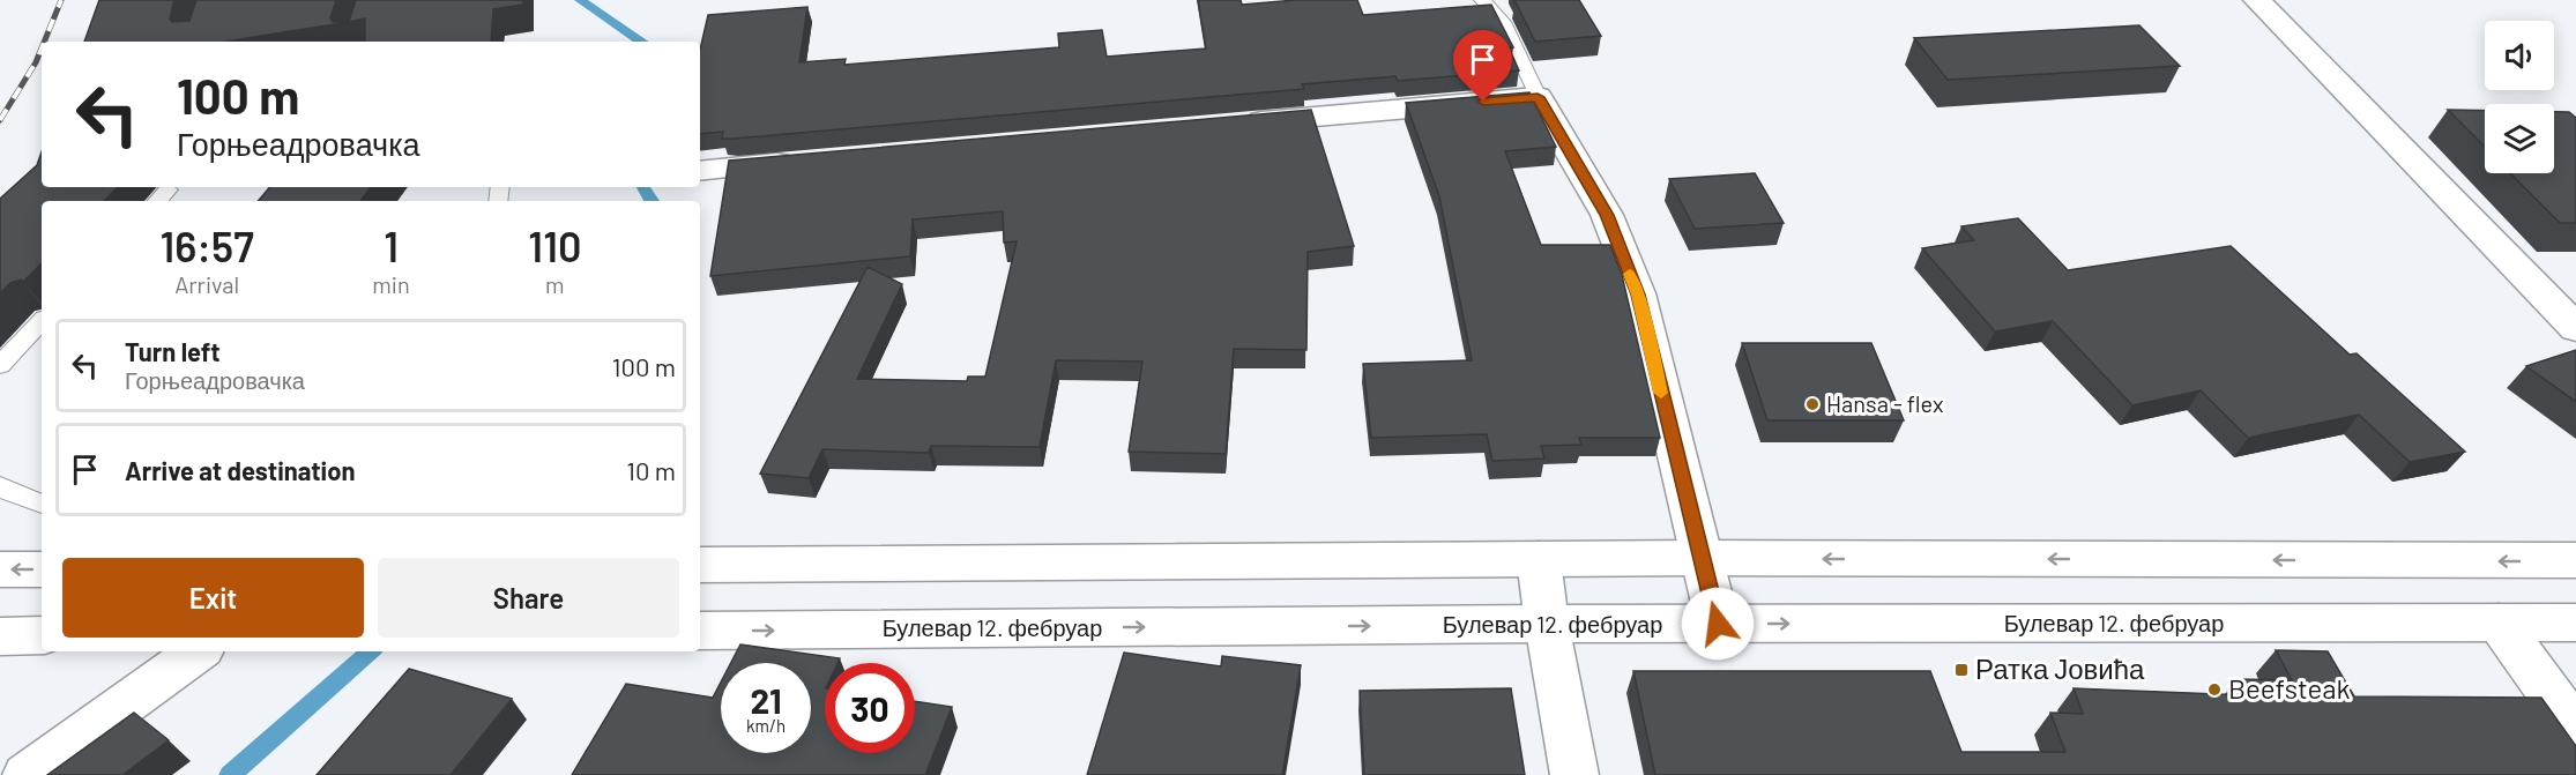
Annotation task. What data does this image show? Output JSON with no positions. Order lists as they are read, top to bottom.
{
  "streets": {
    "main road": ["Булевар 12. фебруар"]
  },
  "places": {
    "other": ["Hansa - flex", "Beefsteak"],
    "transit": ["Ратка Јовића"]
  },
  "page": {
    "turn": ["100 m", "Горњеадровачка"],
    "eta": [
      "16:57",
      "Arrival",
      "1",
      "min",
      "110",
      "m"
    ],
    "list": [
      {
        "name": "Turn left",
        "note": "Горњеадровачка",
        "value": "100 m"
      },
      {
        "name": "Arrive at destination",
        "value": "10 m"
      }
    ],
    "buttons": ["Exit", "Share"],
    "speed": "21 km/h",
    "limit": "30"
  }
}
